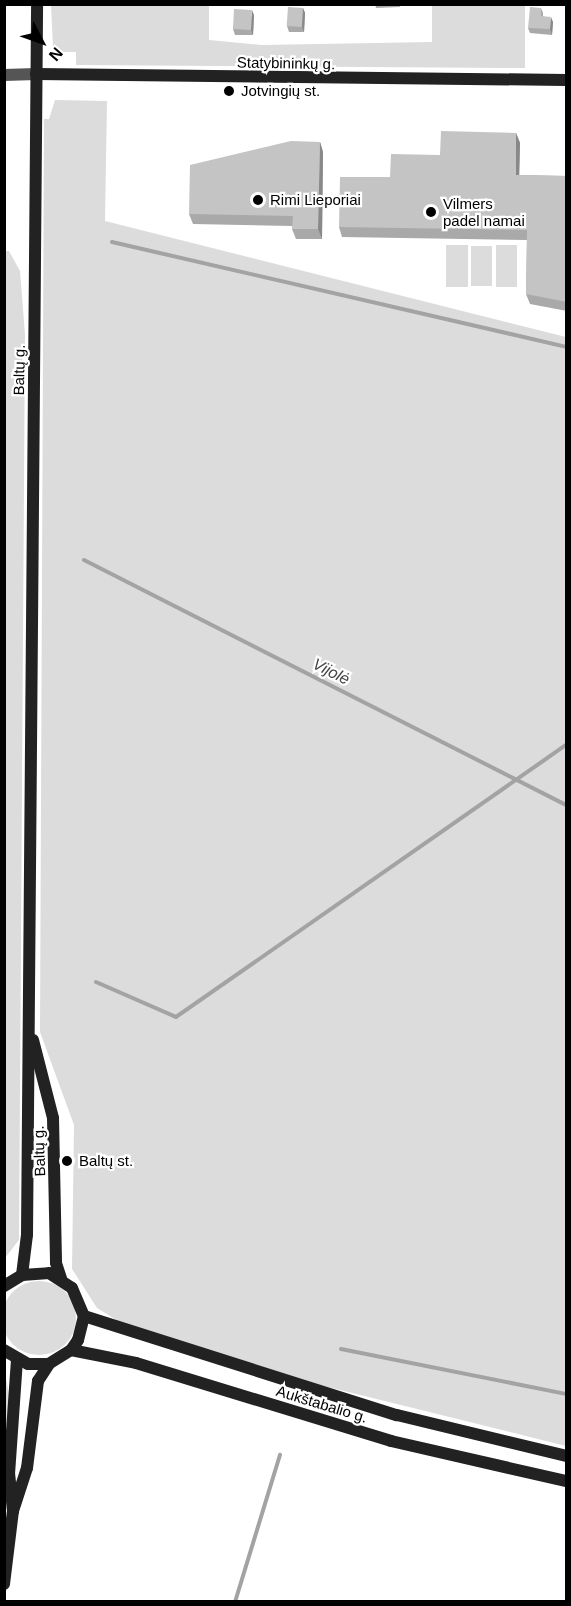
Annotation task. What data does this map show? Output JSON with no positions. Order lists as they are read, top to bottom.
{
  "streets": {
    "main road": ["Statybininkų g.", "Baltų g.", "Aukštabalio g."]
  },
  "crossings": [
    ["Statybininkų g.", "Baltų g."]
  ],
  "water": ["Vijolė"],
  "places": [
    "Jotvingių st.",
    "Rimi Lieporiai",
    "Vilmers padel namai",
    "Baltų st."
  ],
  "north": "bottom right"
}
